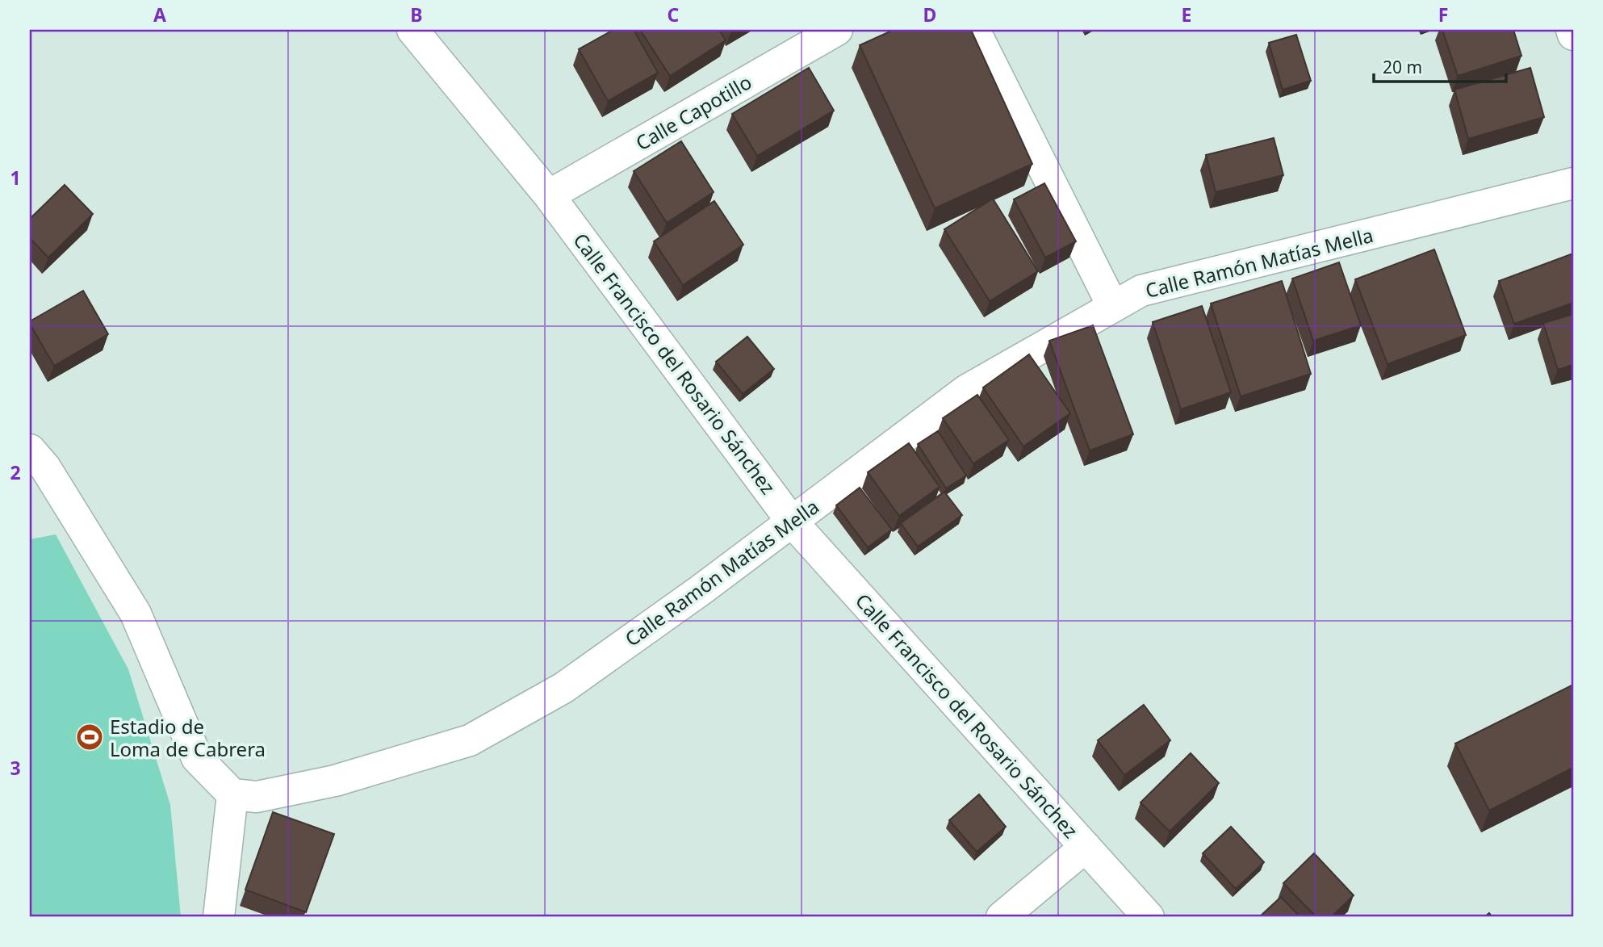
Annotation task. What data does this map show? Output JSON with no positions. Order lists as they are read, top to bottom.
{
  "streets": {
    "street": ["Calle Capotillo", "Calle Ramón Matías Mella", "Calle Francisco del Rosario Sánchez"]
  },
  "crossings": [
    ["Calle Capotillo", "Calle Francisco del Rosario Sánchez"],
    ["Calle Ramón Matías Mella", "Calle Francisco del Rosario Sánchez"]
  ],
  "places": {
    "sports": ["Estadio de Loma de Cabrera"]
  },
  "scale_bar": "20 m",
  "grid": {
    "columns": [
      "A",
      "B",
      "C",
      "D",
      "E",
      "F"
    ],
    "rows": ["1", "2", "3"]
  }
}
